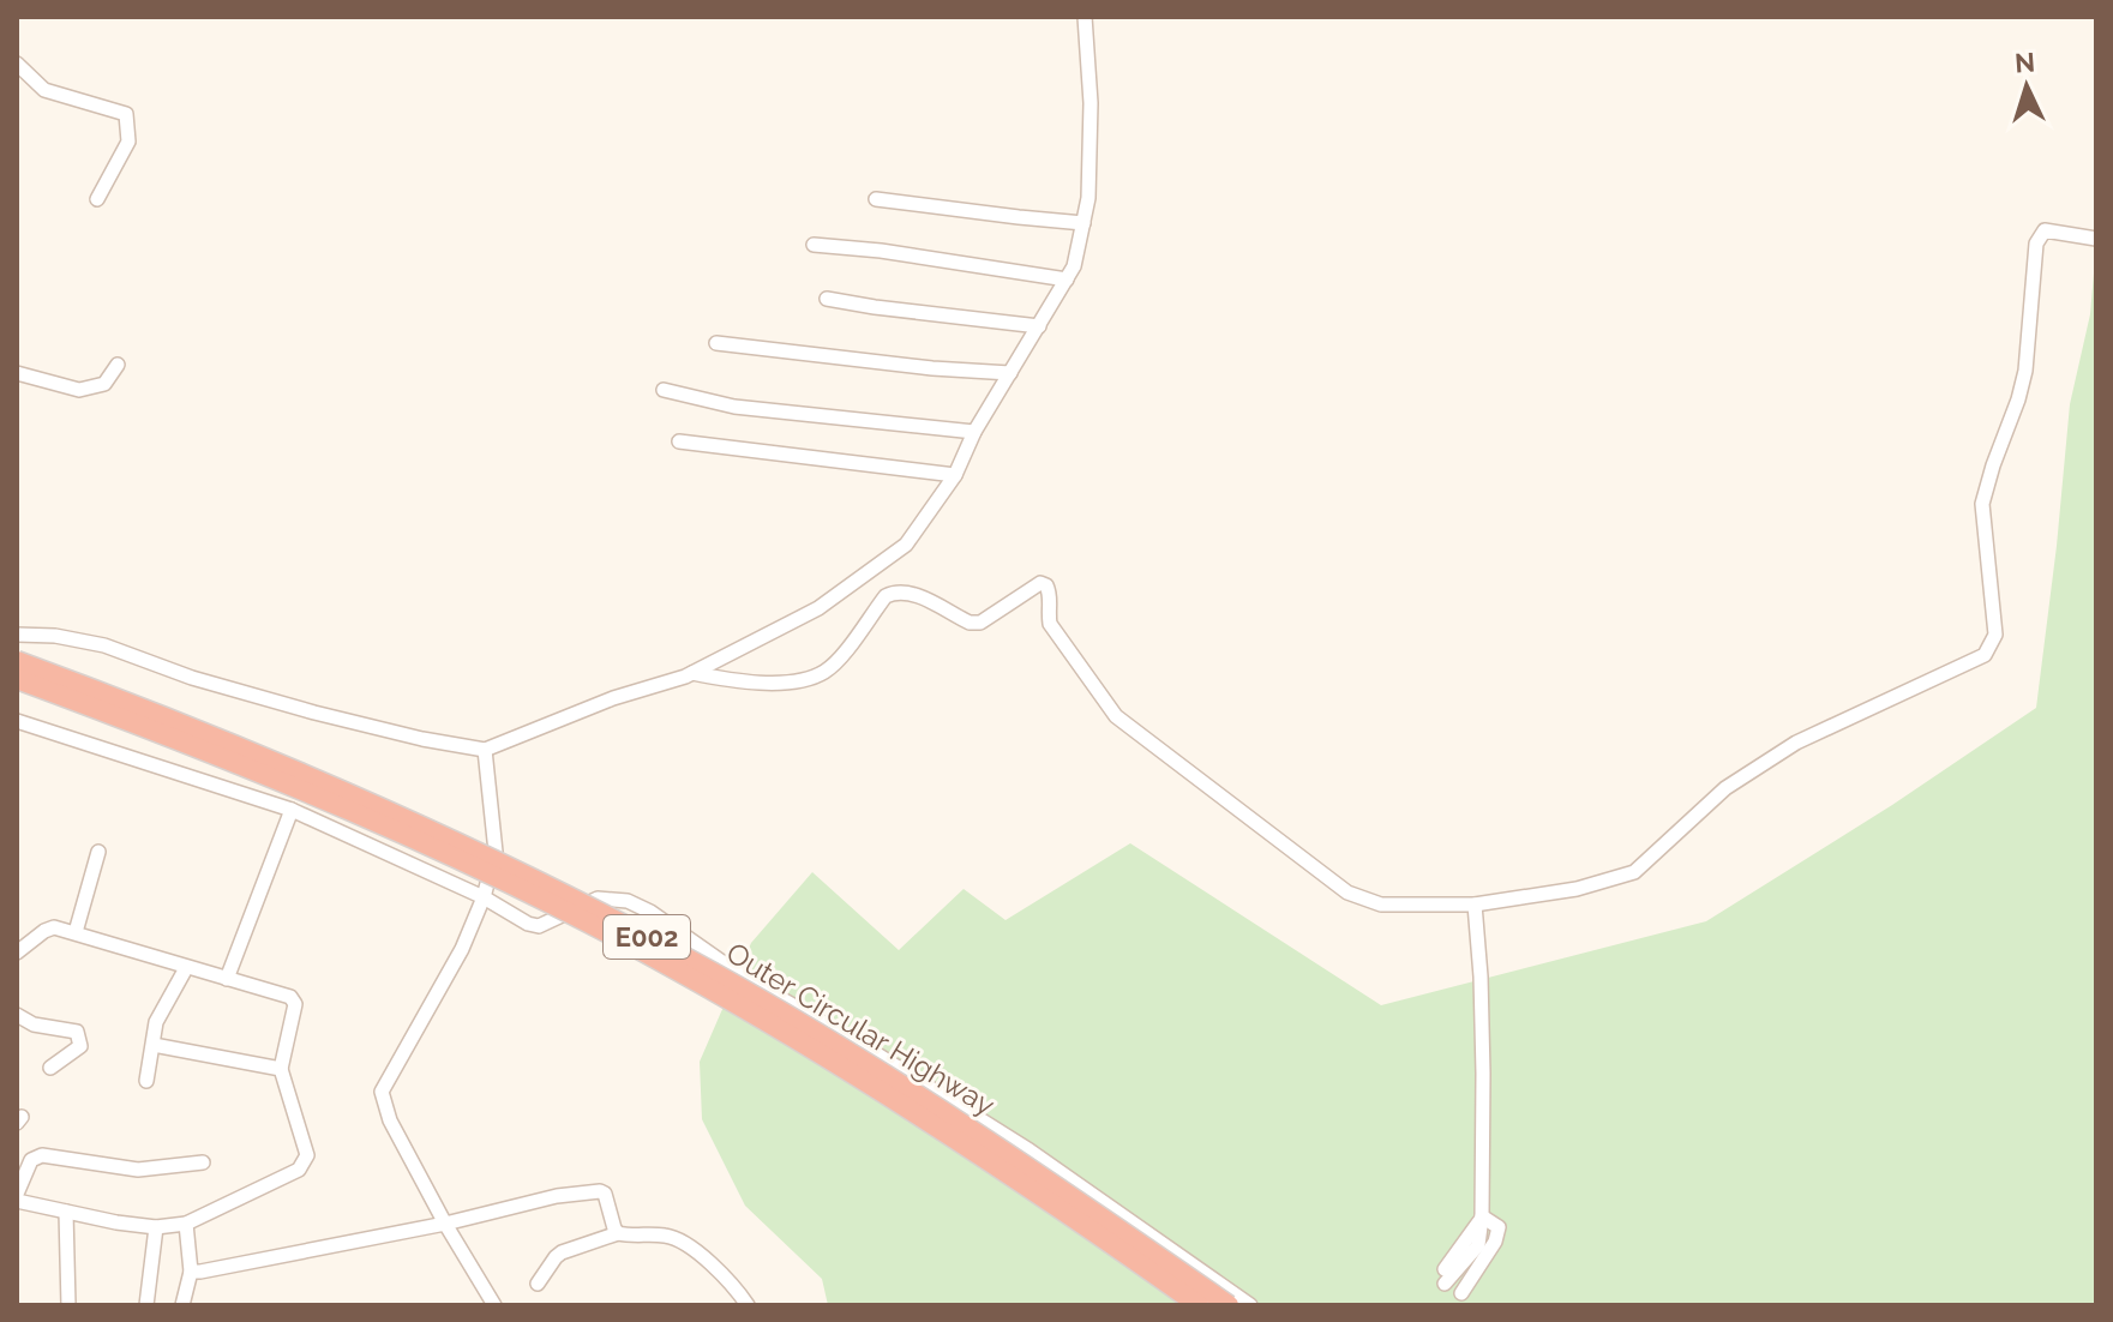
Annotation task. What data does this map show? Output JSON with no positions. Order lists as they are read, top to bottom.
{
  "streets": {
    "highway": ["E002", "Outer Circular Highway"]
  },
  "north": "top"
}
